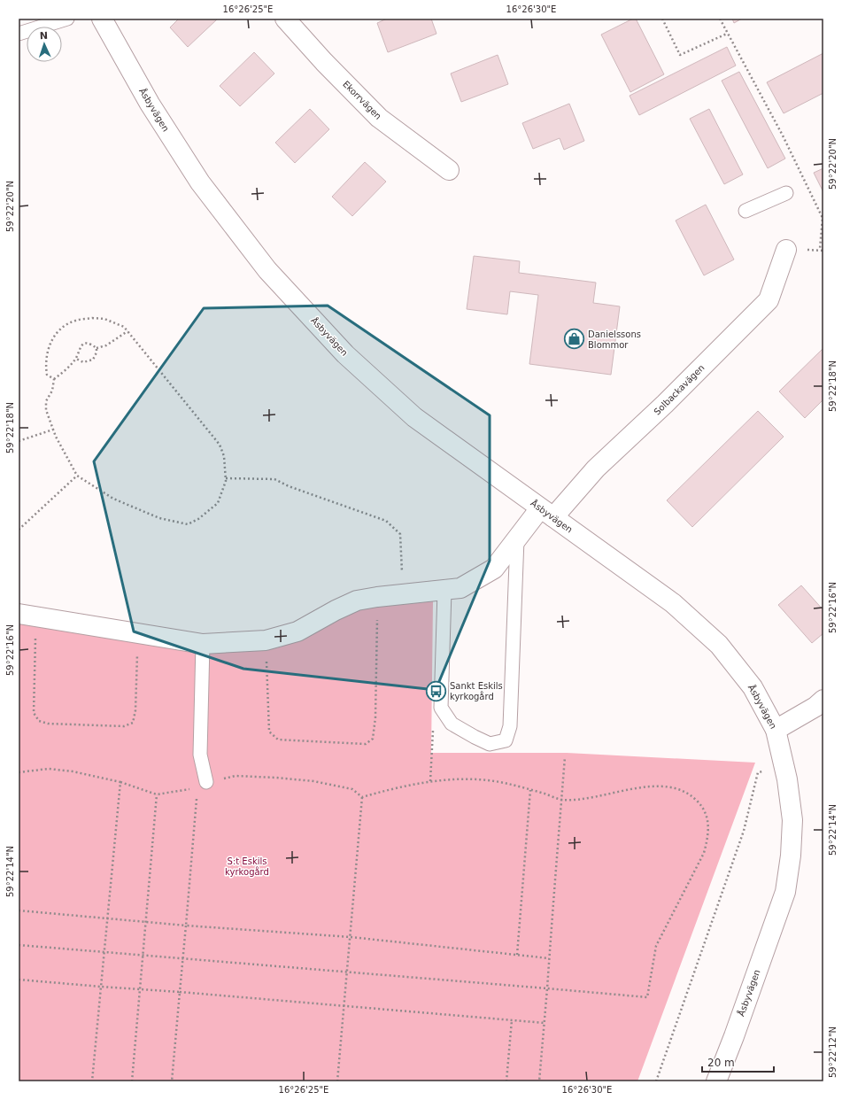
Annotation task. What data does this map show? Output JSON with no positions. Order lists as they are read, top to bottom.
{
  "streets": {
    "street": ["Ekorrvägen", "Åsbyvägen", "Solbackavägen"]
  },
  "crossings": [
    ["Åsbyvägen", "Solbackavägen"]
  ],
  "parks": ["S:t Eskils kyrkogård"],
  "places": {
    "shop": ["Danielssons Blommor"],
    "bus stop": ["Sankt Eskils kyrkogård"]
  },
  "scale_bar": "20 m",
  "north": "top",
  "coordinates": [
    "16°26'25\"E",
    "16°26'30\"E",
    "59°22'20\"N",
    "59°22'18\"N",
    "59°22'16\"N",
    "59°22'14\"N",
    "59°22'12\"N"
  ]
}
